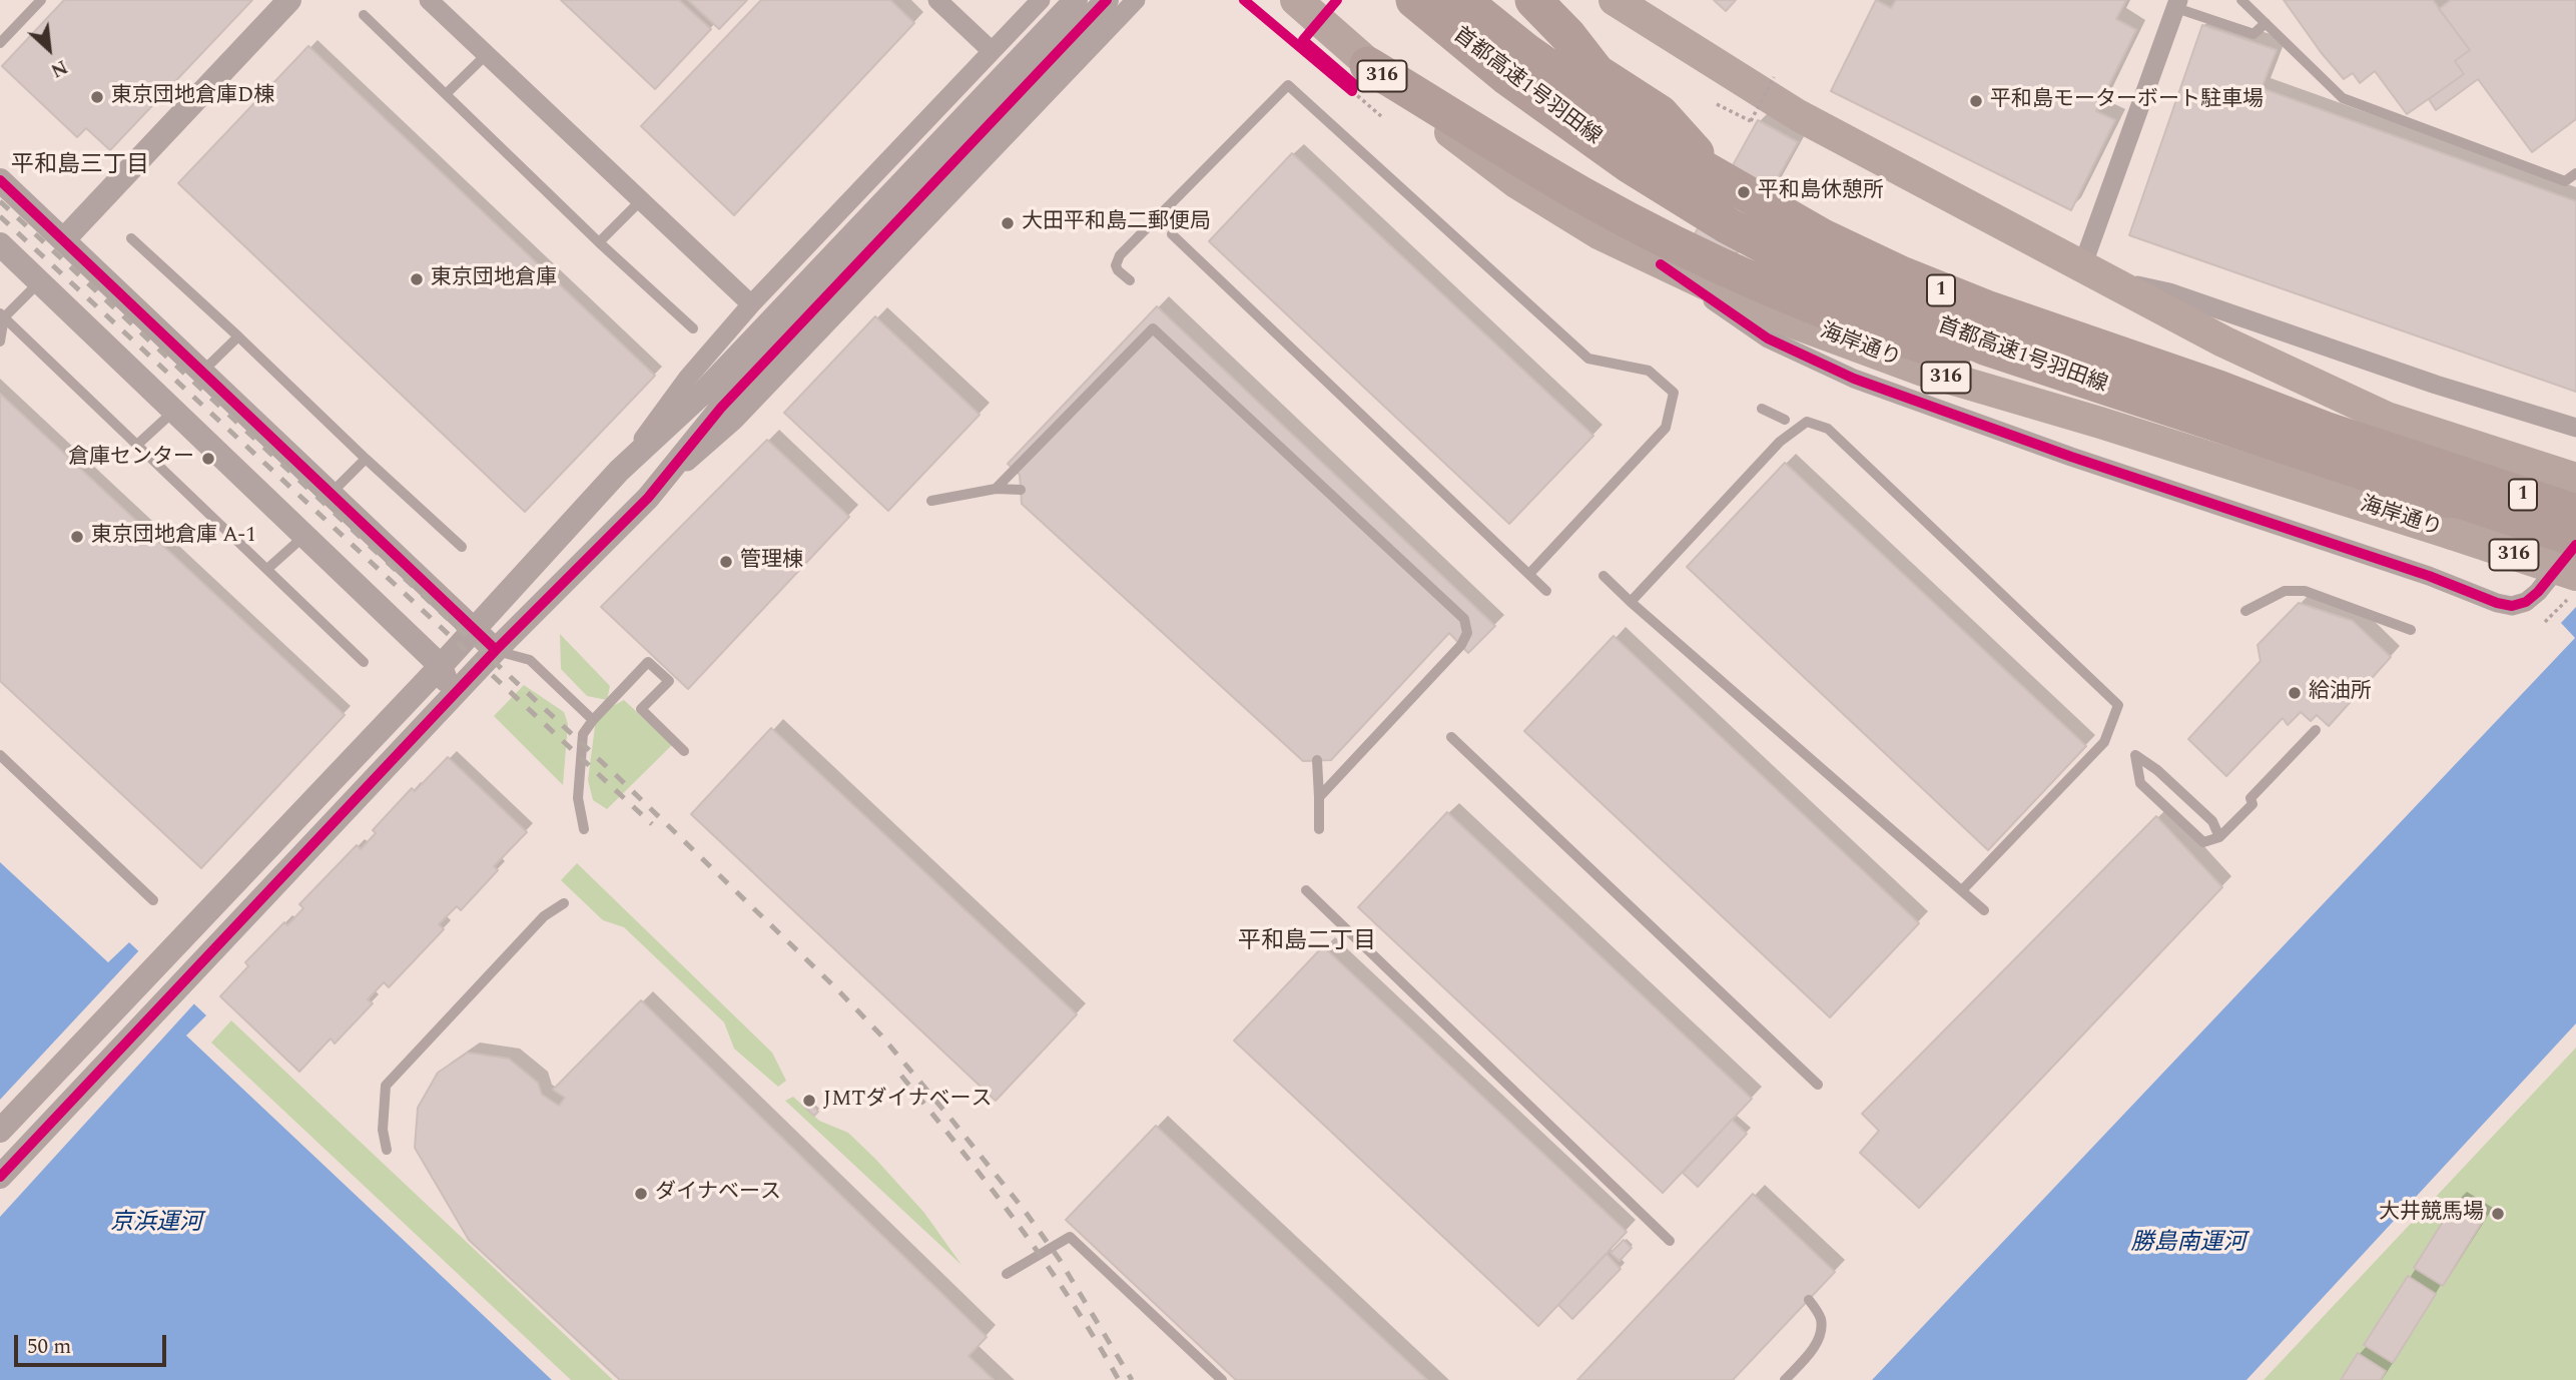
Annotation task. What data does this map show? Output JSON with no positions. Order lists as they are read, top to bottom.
{
  "streets": {
    "highway": ["首都高速1号羽田線", "1"],
    "main road": ["316", "海岸通り"]
  },
  "crossings": [
    ["首都高速1号羽田線", "1"],
    ["首都高速1号羽田線", "海岸通り"],
    ["1", "海岸通り"]
  ],
  "districts": ["平和島三丁目", "平和島二丁目"],
  "water": ["京浜運河", "勝島南運河"],
  "places": [
    "東京団地倉庫D棟",
    "平和島モーターボート駐車場",
    "平和島休憩所",
    "大田平和島二郵便局",
    "東京団地倉庫",
    "倉庫センター",
    "東京団地倉庫 A-1",
    "管理棟",
    "給油所",
    "JMTダイナベース",
    "ダイナベース",
    "大井競馬場"
  ],
  "scale_bar": "50 m",
  "north": "bottom right"
}
